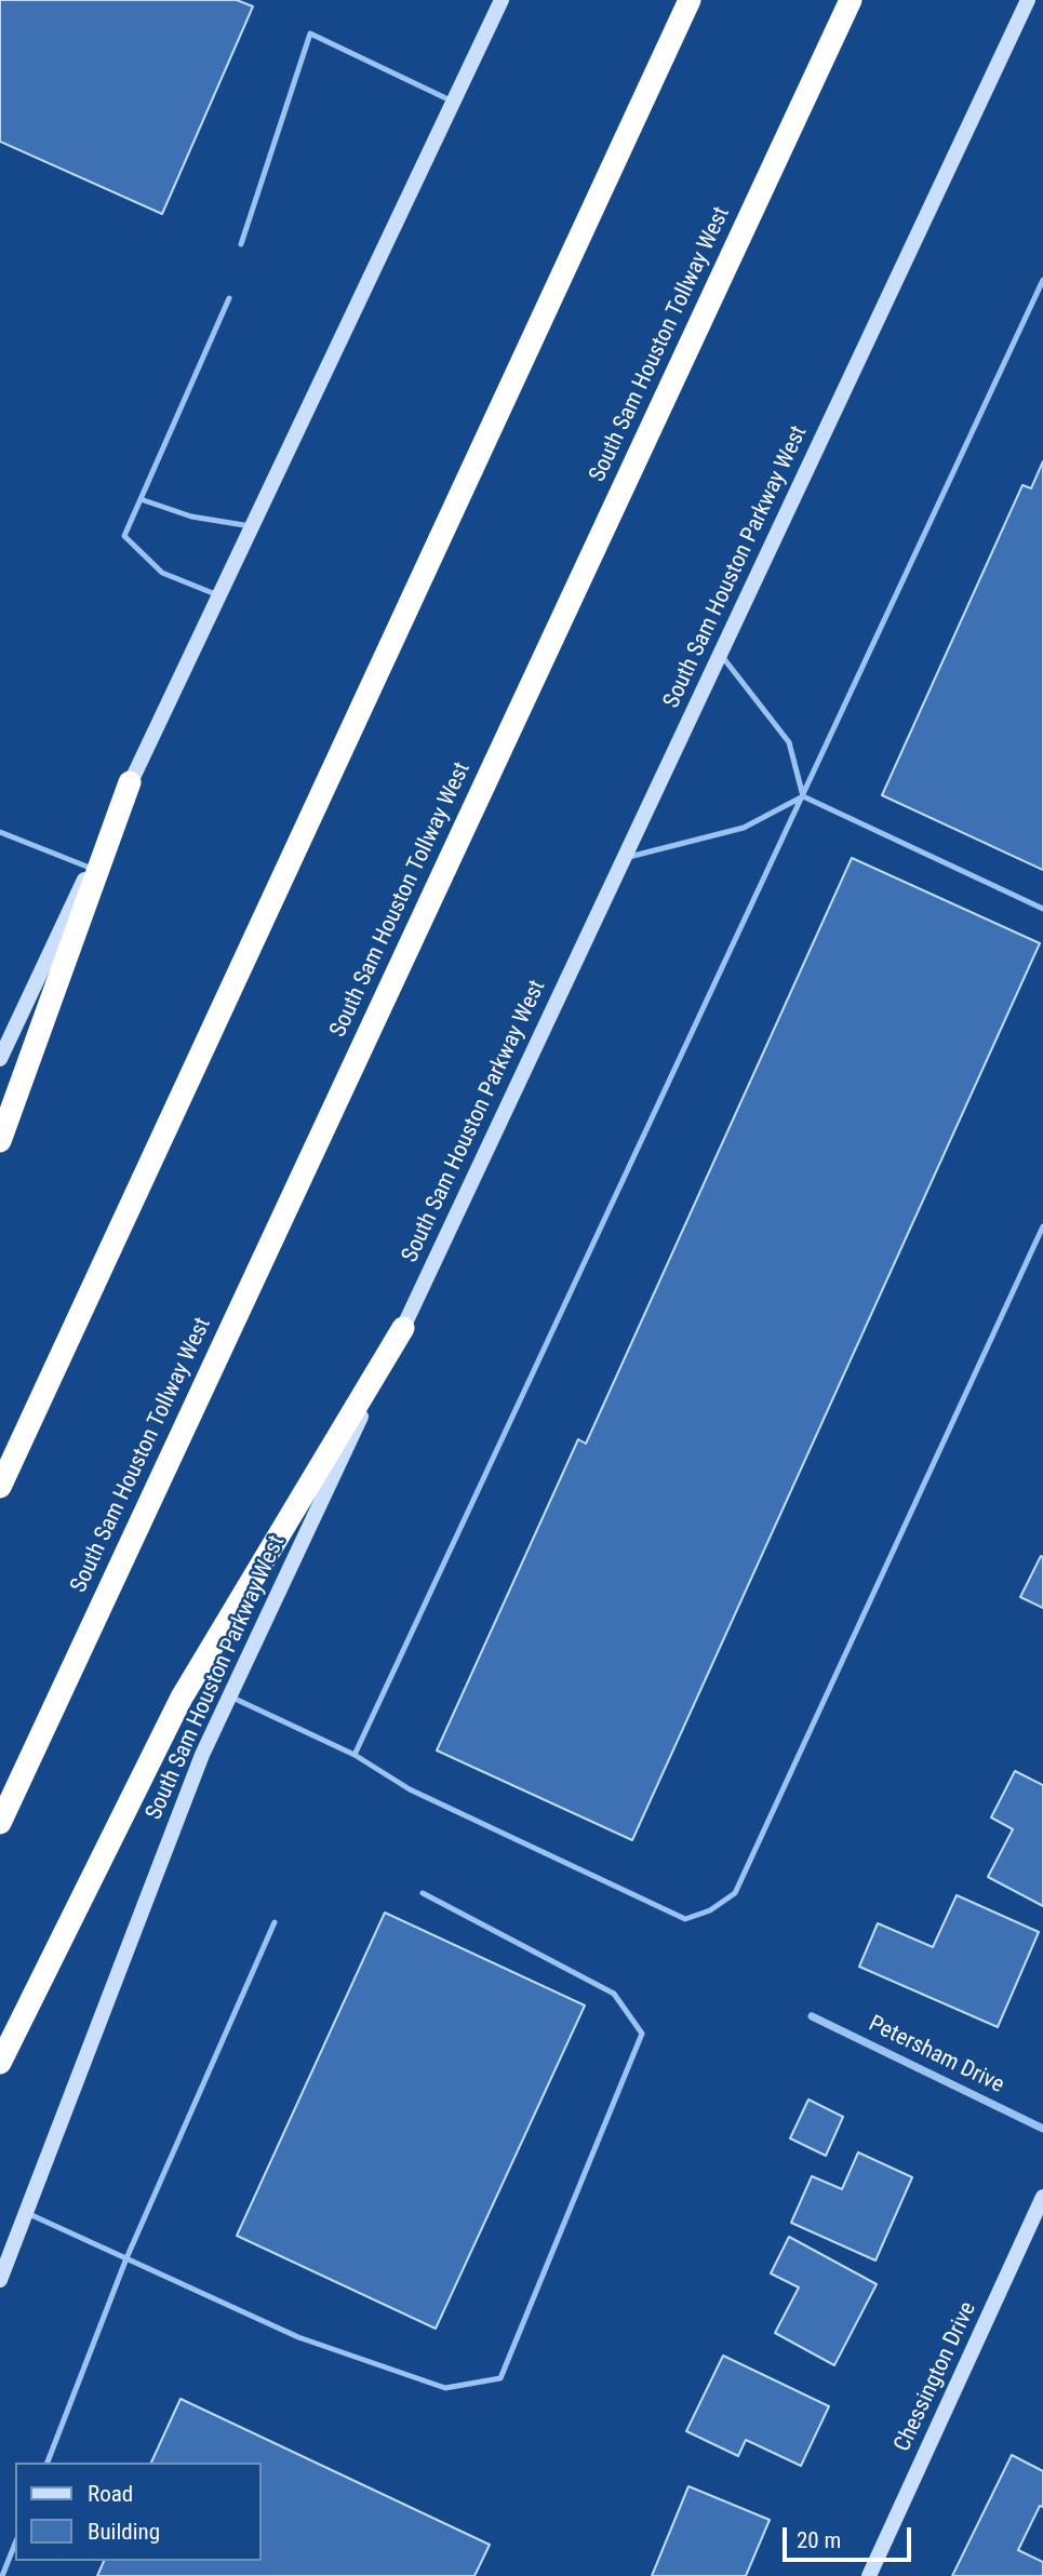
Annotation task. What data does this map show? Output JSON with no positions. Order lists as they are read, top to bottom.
{
  "streets": {
    "highway": ["South Sam Houston Tollway West"],
    "main road": ["South Sam Houston Parkway West", "Chessington Drive"],
    "street": ["Petersham Drive"]
  },
  "legend": ["Road", "Building"],
  "scale_bar": "20 m"
}
